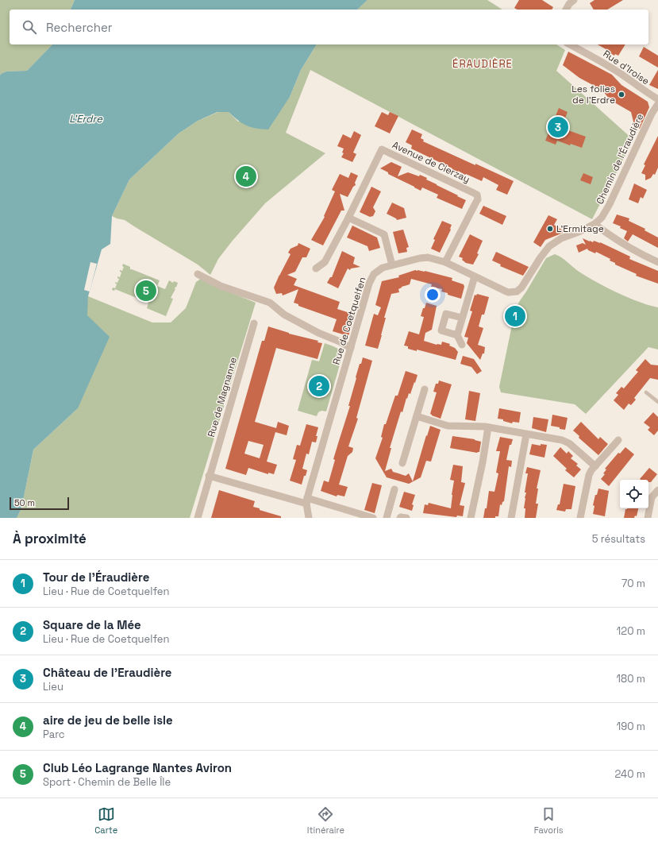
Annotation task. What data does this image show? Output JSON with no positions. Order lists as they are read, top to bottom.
{
  "streets": {
    "street": [
      "Rue d'Iroise",
      "Chemin de l'Éraudière",
      "Avenue de Cierzay",
      "Rue de Coetquelfen",
      "Rue de Magnanne"
    ]
  },
  "crossings": [
    ["Chemin de l'Éraudière", "Rue de Coetquelfen"],
    ["Avenue de Cierzay", "Rue de Coetquelfen"]
  ],
  "districts": ["ÉRAUDIÈRE"],
  "water": ["L'Erdre"],
  "places": ["Les folies de l'Erdre", "L'Ermitage"],
  "scale_bar": "50 m",
  "page": {
    "search": "Rechercher",
    "pins": [
      "3",
      "4",
      "5",
      "1",
      "2"
    ],
    "scale": "50 m",
    "heading": ["À proximité", "5 résultats"],
    "list": [
      {
        "mark": "1",
        "name": "Tour de l'Éraudière",
        "note": "Lieu · Rue de Coetquelfen",
        "value": "70 m"
      },
      {
        "mark": "2",
        "name": "Square de la Mée",
        "note": "Lieu · Rue de Coetquelfen",
        "value": "120 m"
      },
      {
        "mark": "3",
        "name": "Château de l'Eraudière",
        "note": "Lieu",
        "value": "180 m"
      },
      {
        "mark": "4",
        "name": "aire de jeu de belle isle",
        "note": "Parc",
        "value": "190 m"
      },
      {
        "mark": "5",
        "name": "Club Léo Lagrange Nantes Aviron",
        "note": "Sport · Chemin de Belle Île",
        "value": "240 m"
      }
    ],
    "nav": ["Carte", "Itinéraire", "Favoris"]
  }
}
